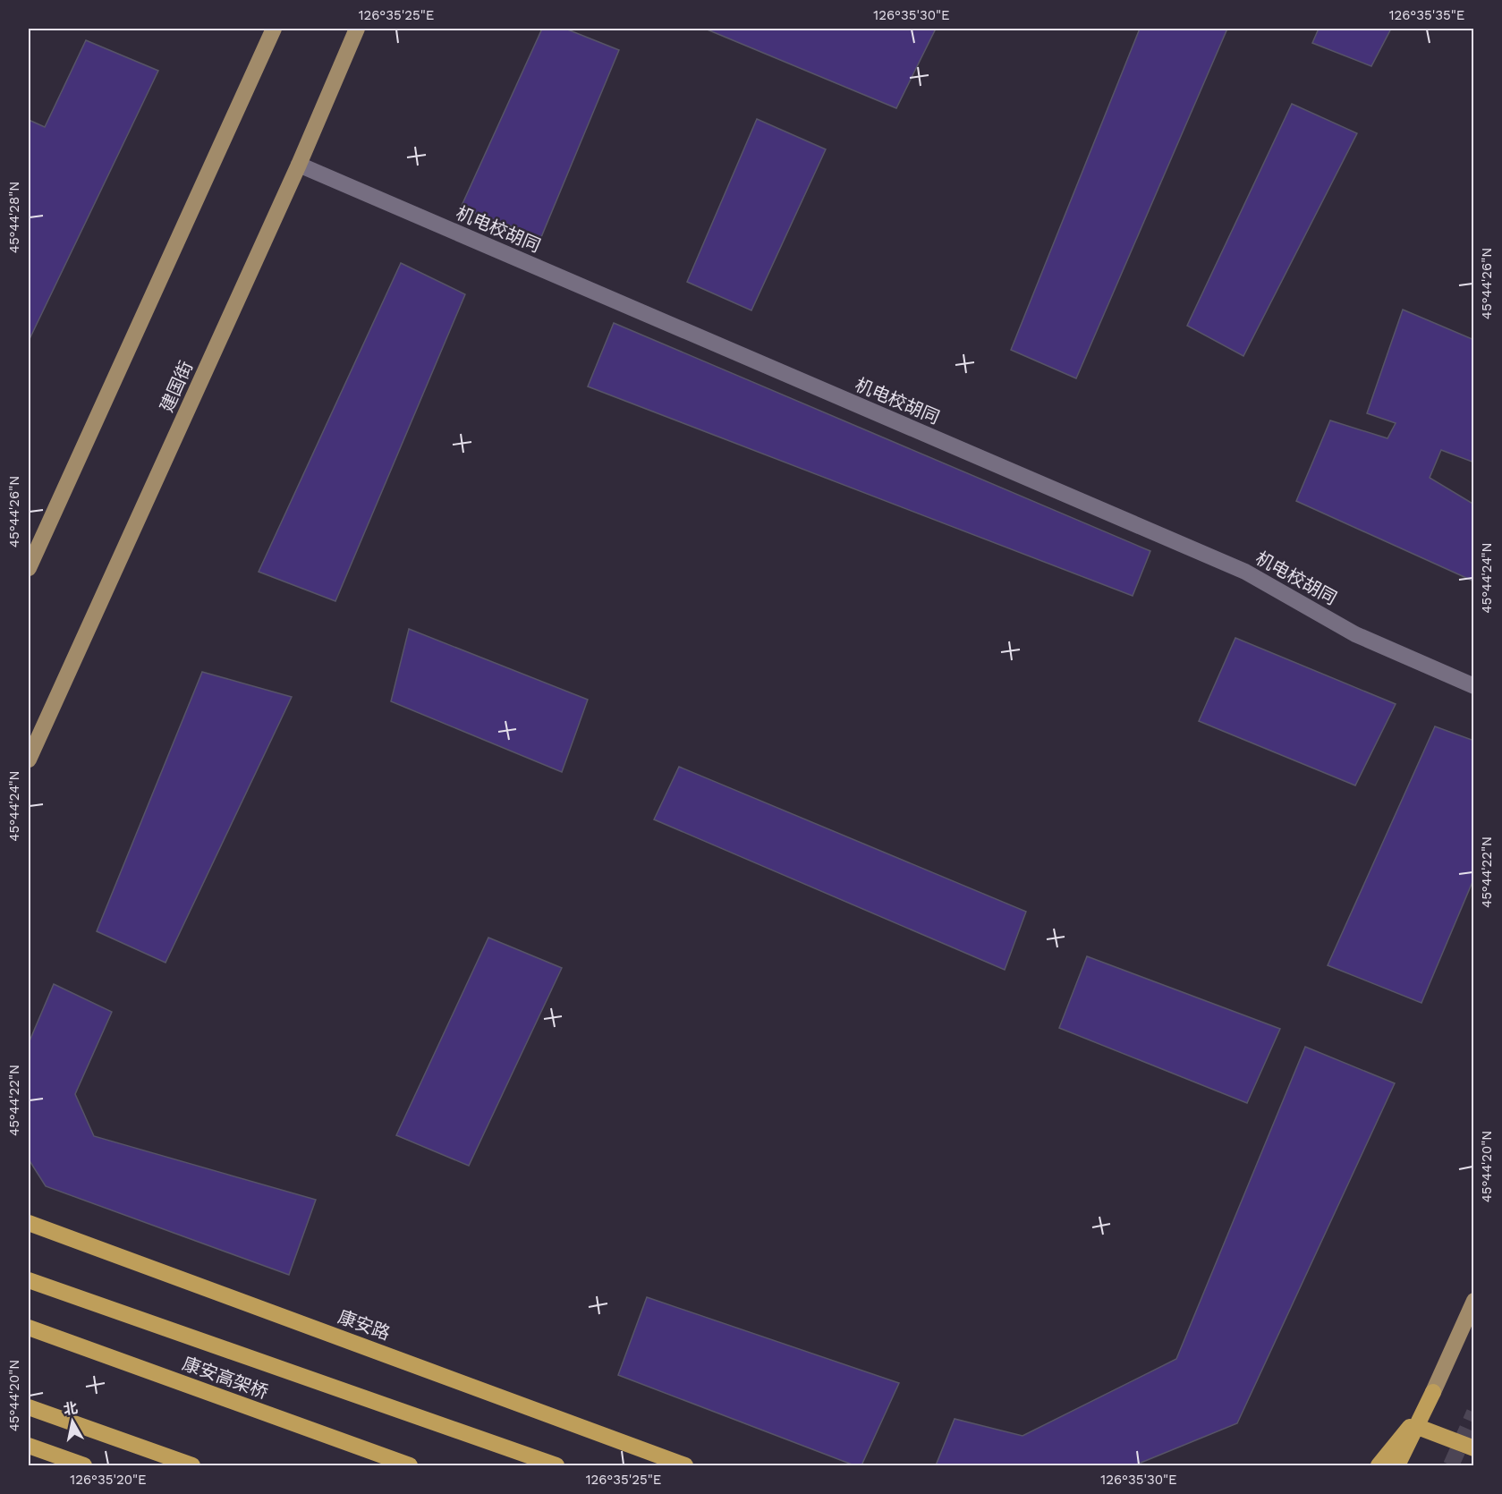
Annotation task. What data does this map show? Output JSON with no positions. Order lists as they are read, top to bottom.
{
  "streets": {
    "highway": ["康安路", "康安高架桥"],
    "main road": ["建国街"],
    "street": ["机电校胡同"]
  },
  "crossings": [
    ["机电校胡同", "建国街"]
  ],
  "north": "top",
  "coordinates": [
    "126°35'25\"E",
    "126°35'30\"E",
    "126°35'35\"E",
    "45°44'28\"N",
    "45°44'26\"N",
    "45°44'24\"N",
    "45°44'22\"N",
    "45°44'20\"N",
    "126°35'20\"E"
  ]
}
